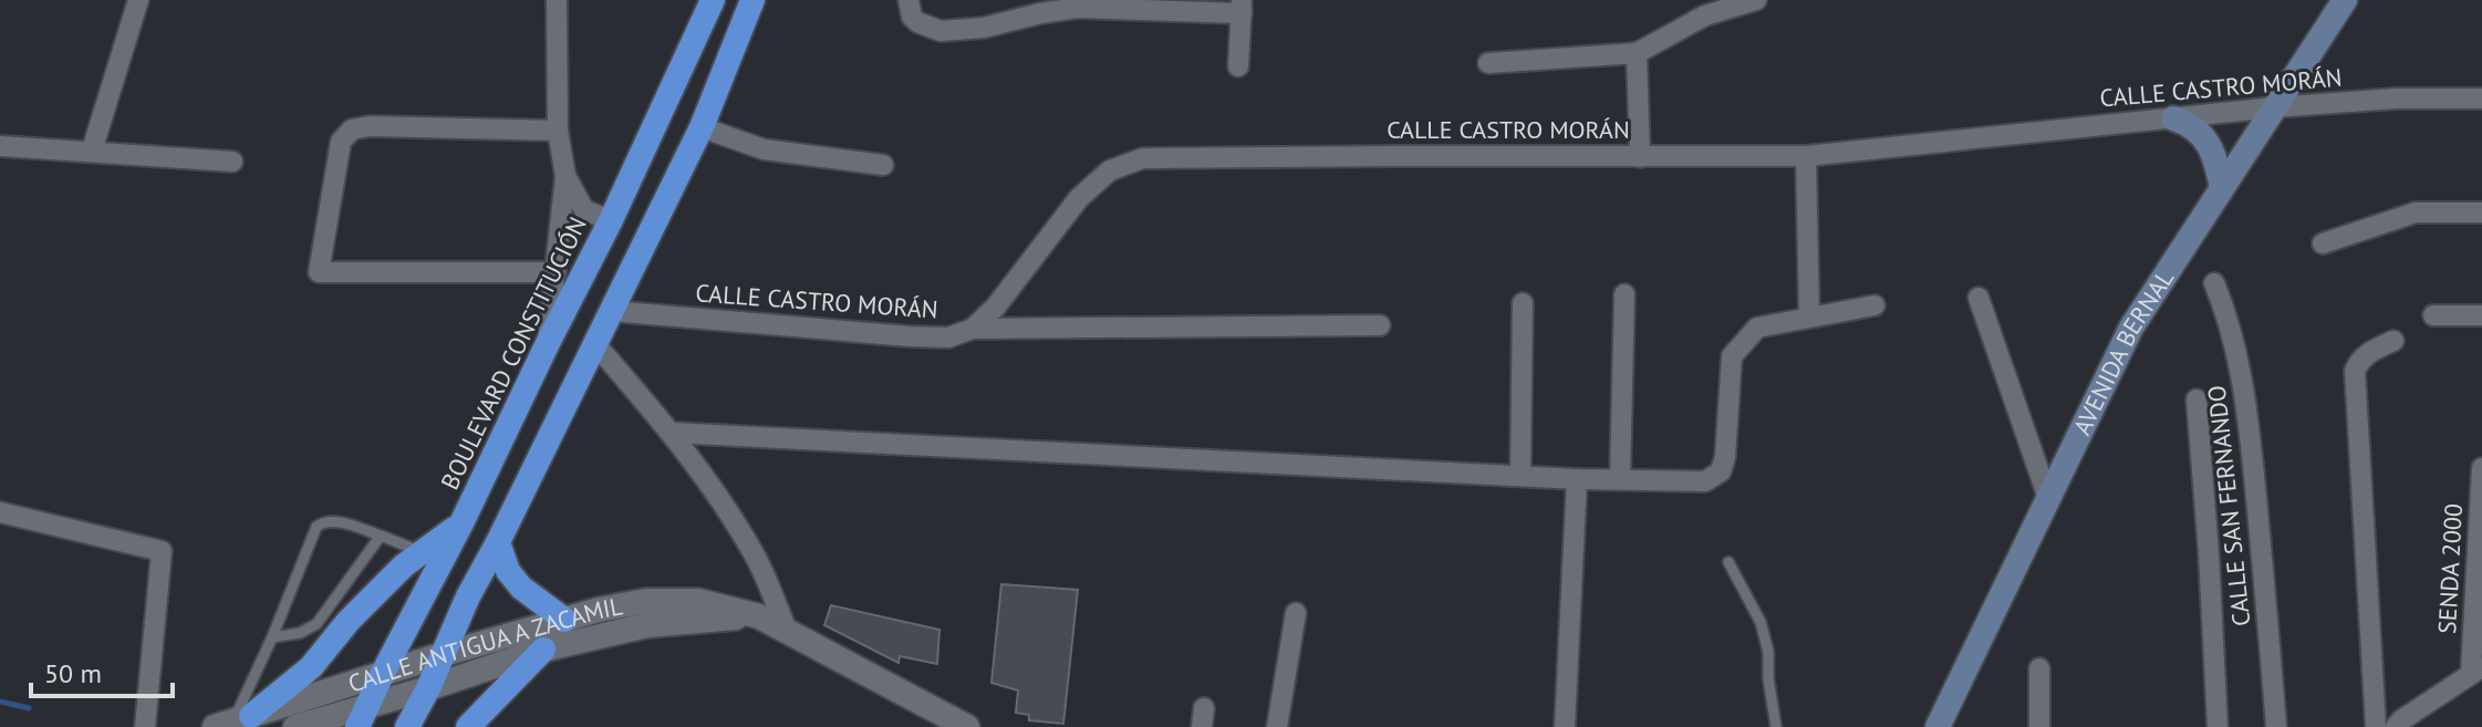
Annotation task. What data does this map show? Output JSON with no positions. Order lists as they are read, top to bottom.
{
  "streets": {
    "highway": ["BOULEVARD CONSTITUCIÓN"],
    "main road": ["AVENIDA BERNAL"],
    "street": [
      "CALLE CASTRO MORÁN",
      "CALLE SAN FERNANDO",
      "SENDA 2000",
      "CALLE ANTIGUA A ZACAMIL"
    ]
  },
  "crossings": [
    ["CALLE CASTRO MORÁN", "AVENIDA BERNAL"],
    ["BOULEVARD CONSTITUCIÓN", "CALLE ANTIGUA A ZACAMIL"]
  ],
  "scale_bar": "50 m"
}
